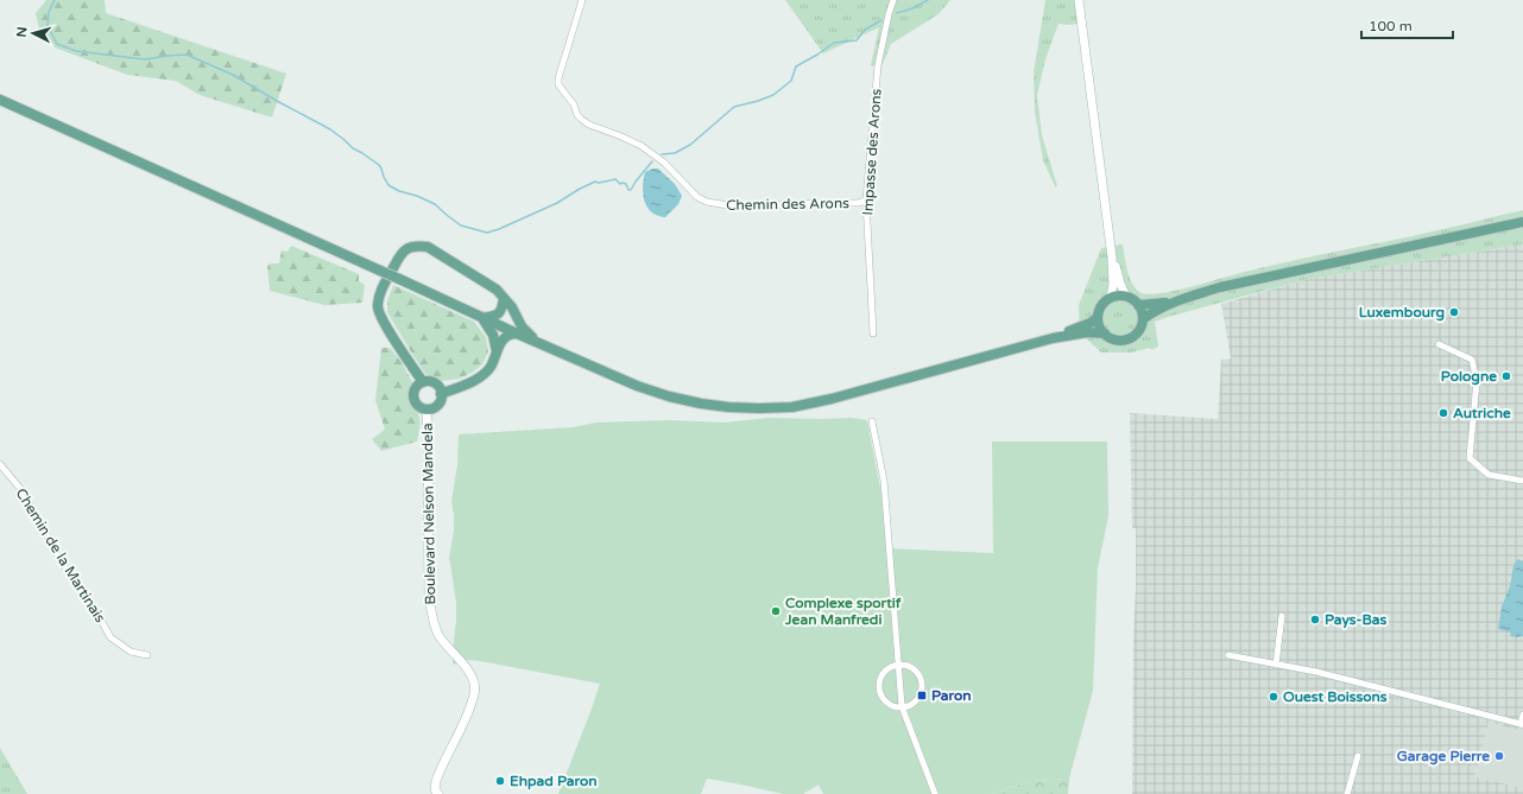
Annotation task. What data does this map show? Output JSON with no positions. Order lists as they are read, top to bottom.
{
  "streets": {
    "street": [
      "Impasse des Arons",
      "Chemin des Arons",
      "Boulevard Nelson Mandela",
      "Chemin de la Martinais"
    ]
  },
  "crossings": [
    ["Impasse des Arons", "Chemin des Arons"]
  ],
  "places": {
    "other": [
      "Luxembourg",
      "Pologne",
      "Autriche",
      "Complexe sportif Jean Manfredi",
      "Pays-Bas",
      "Ouest Boissons",
      "Garage Pierre",
      "Ehpad Paron"
    ],
    "transit": ["Paron"]
  },
  "scale_bar": "100 m",
  "north": "left"
}
